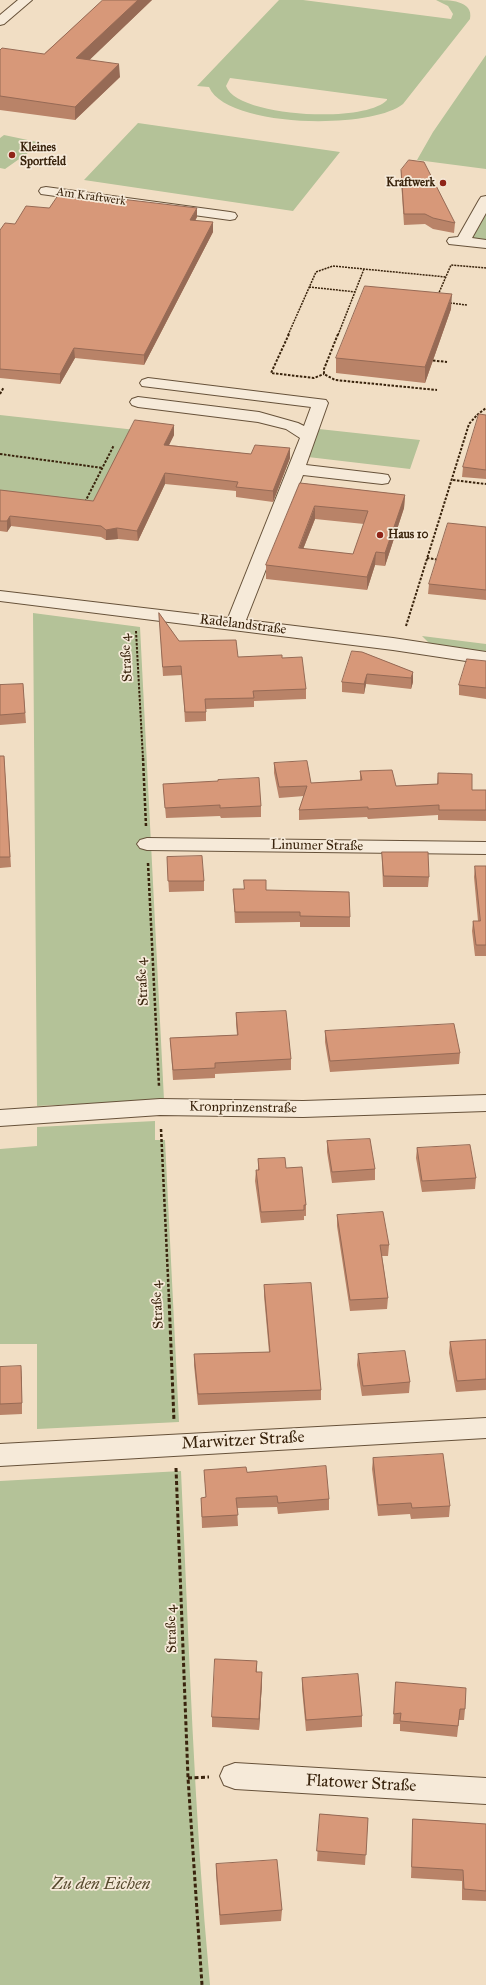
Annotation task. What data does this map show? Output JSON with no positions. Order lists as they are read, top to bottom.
{
  "streets": {
    "street": [
      "Am Kraftwerk",
      "Radelandstraße",
      "Linumer Straße",
      "Kronprinzenstraße",
      "Marwitzer Straße",
      "Flatower Straße"
    ],
    "path": ["Straße 4"]
  },
  "crossings": [
    ["Straße 4", "Linumer Straße"],
    ["Straße 4", "Kronprinzenstraße"],
    ["Straße 4", "Marwitzer Straße"]
  ],
  "parks": ["Zu den Eichen"],
  "places": ["Kleines Sportfeld", "Kraftwerk", "Haus 10"]
}
